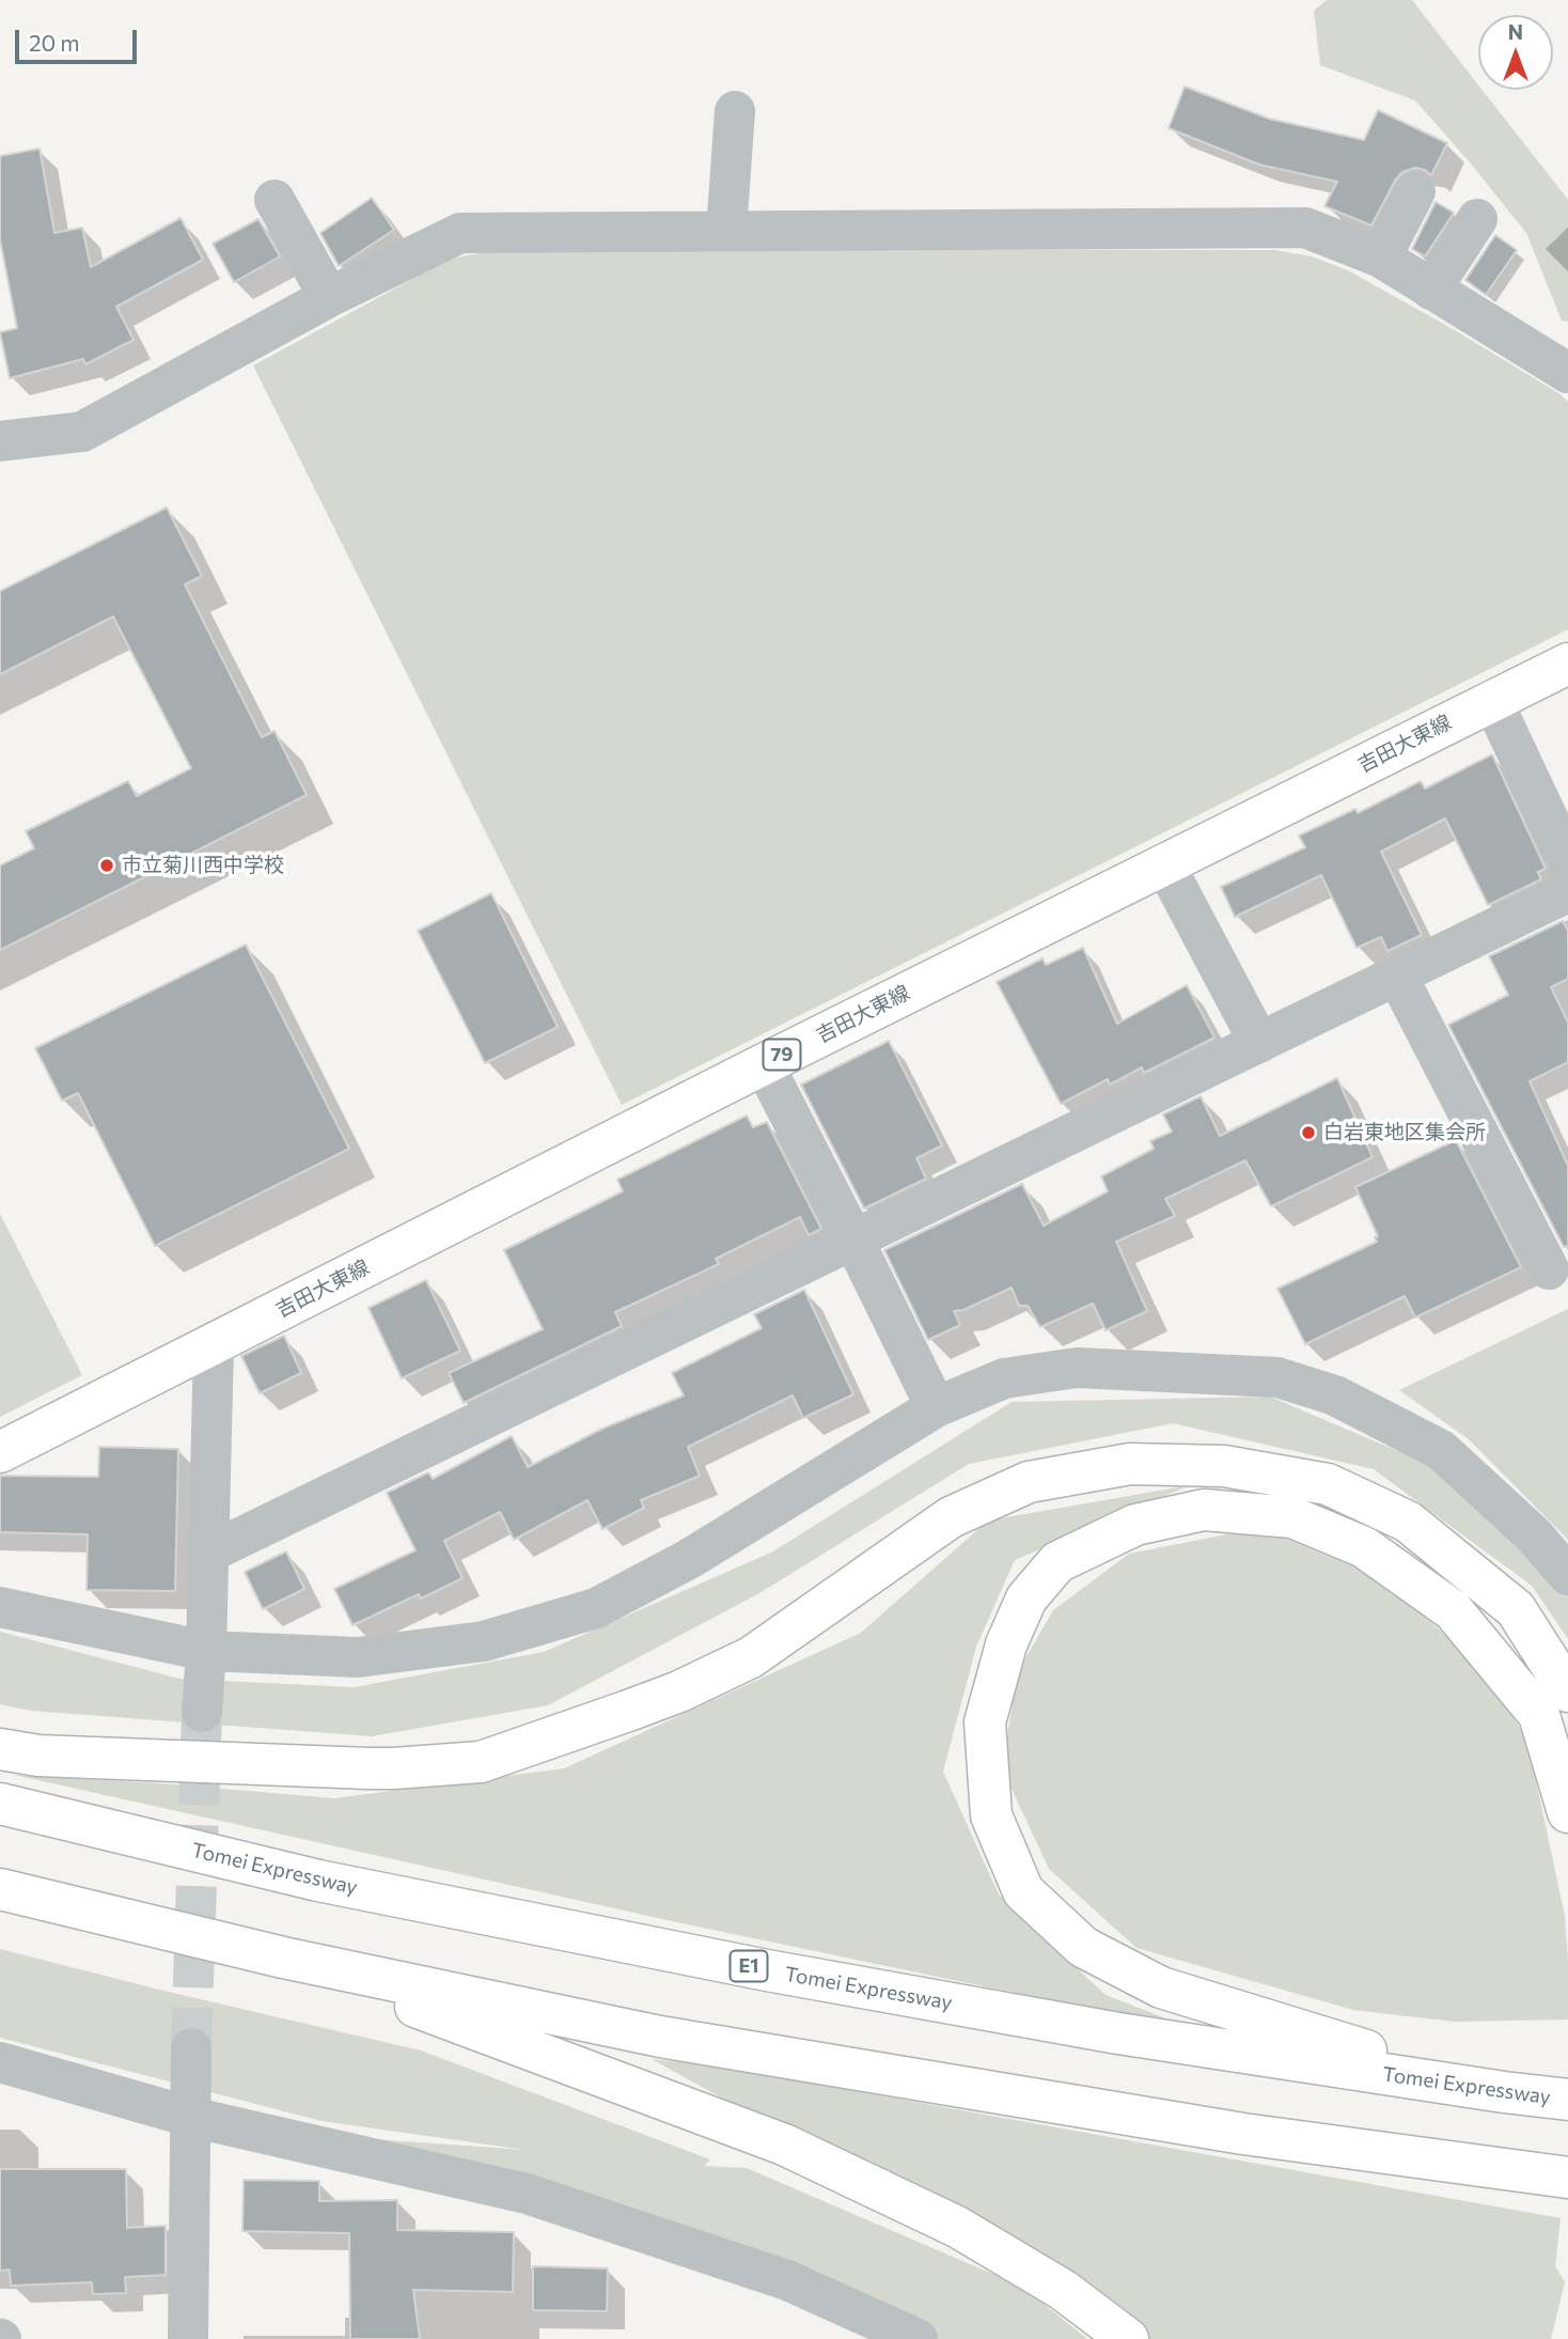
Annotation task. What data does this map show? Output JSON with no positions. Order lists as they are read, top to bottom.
{
  "streets": {
    "main road": [
      "吉田大東線",
      "79",
      "Tomei Expressway",
      "E1"
    ]
  },
  "places": ["市立菊川西中学校", "白岩東地区集会所"],
  "scale_bar": "20 m",
  "north": "top"
}
